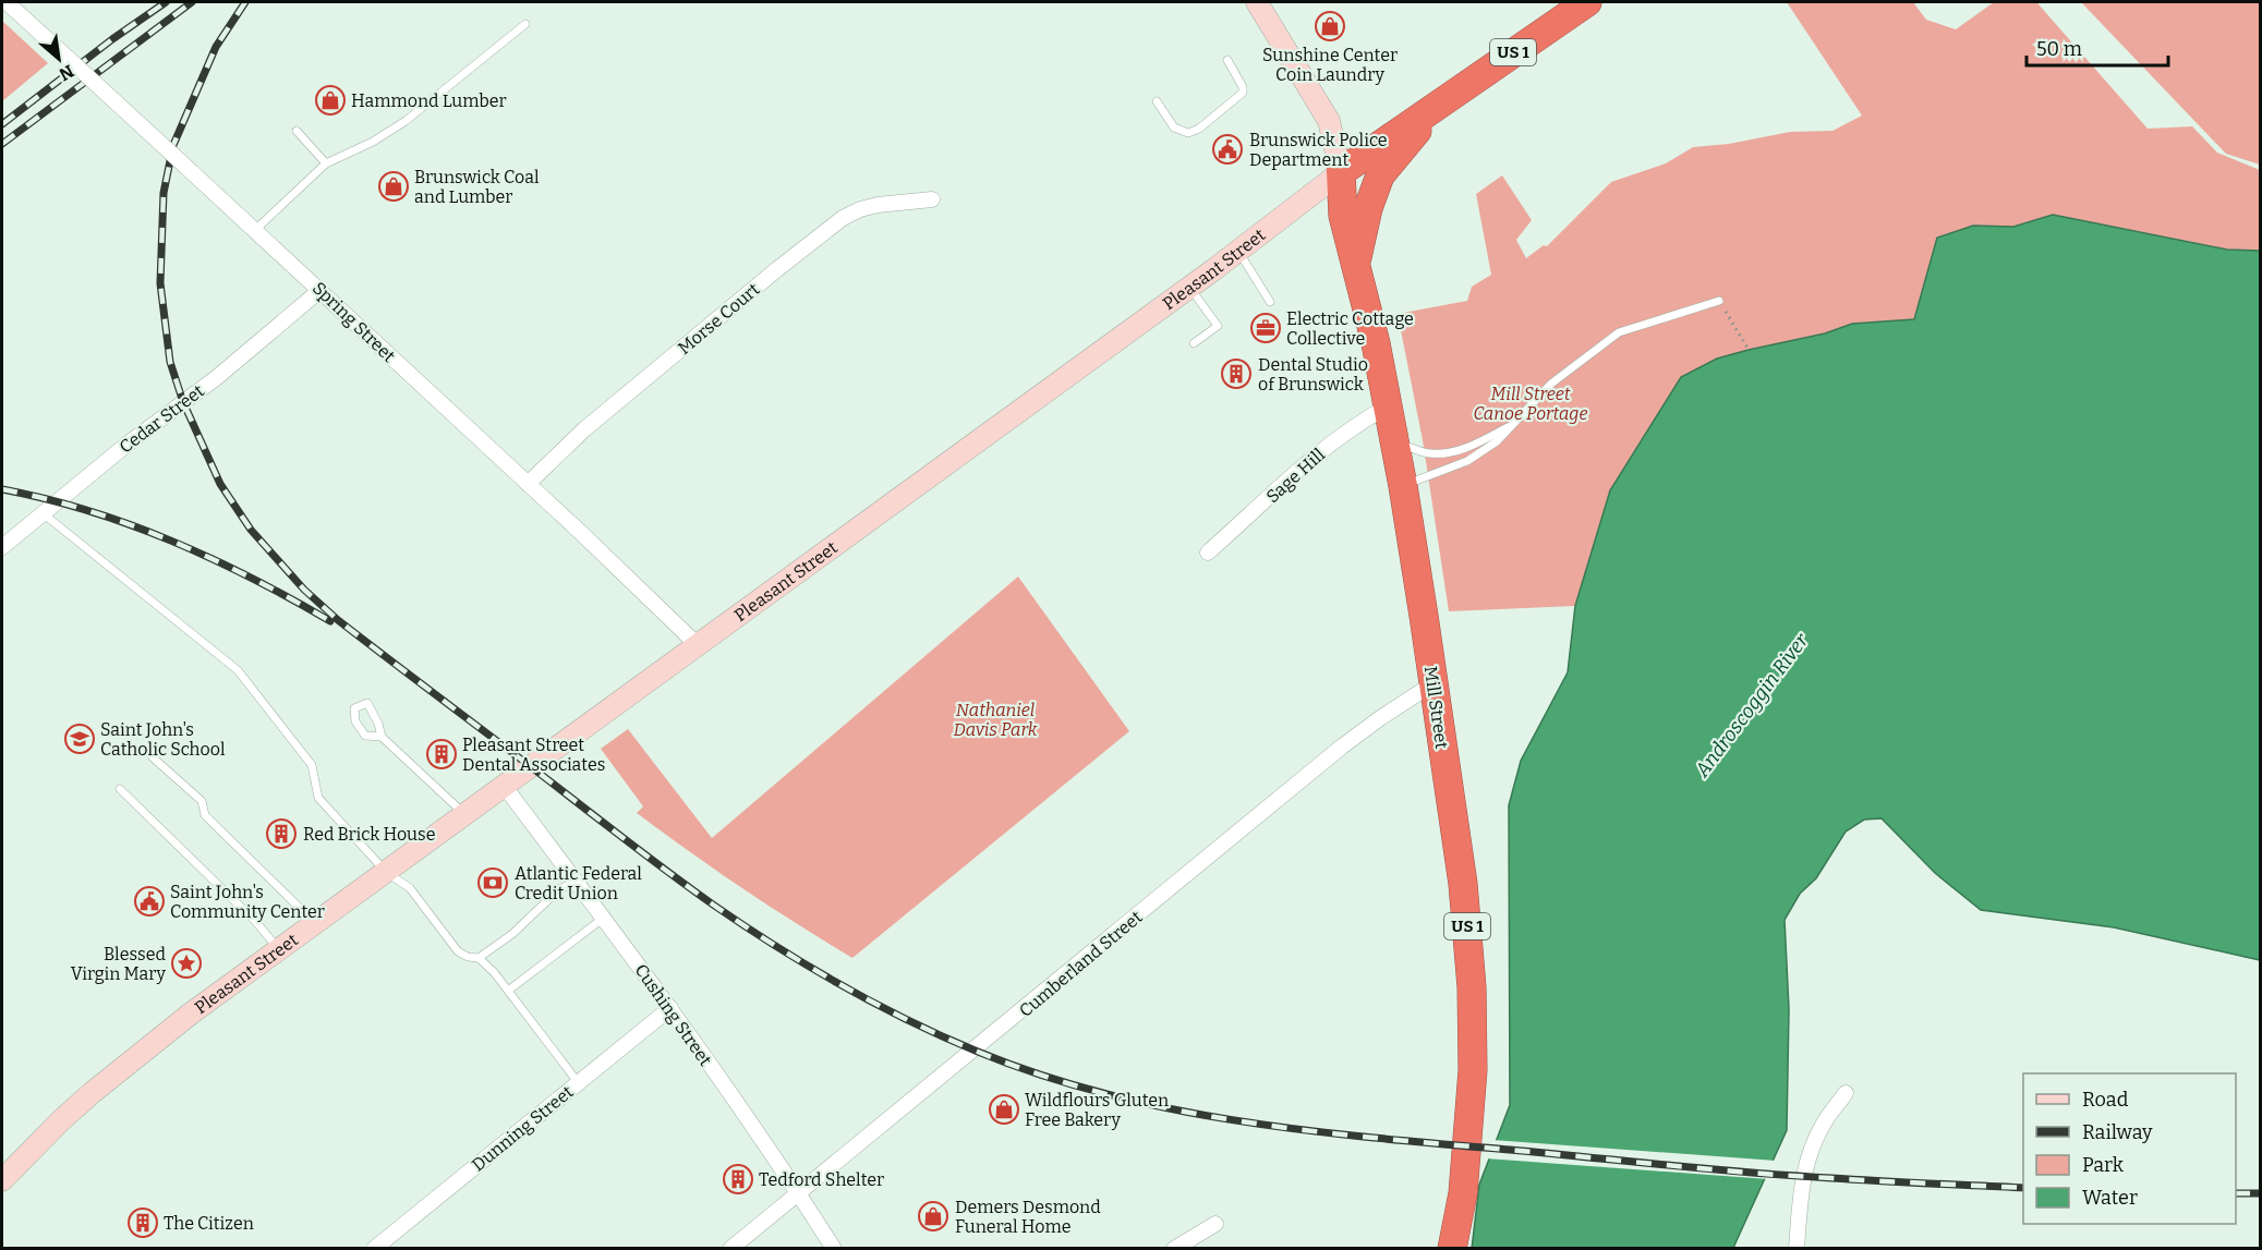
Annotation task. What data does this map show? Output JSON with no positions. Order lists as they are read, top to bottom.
{
  "streets": {
    "highway": ["US 1", "Pleasant Street", "Mill Street"],
    "street": [
      "Morse Court",
      "Spring Street",
      "Cedar Street",
      "Sage Hill",
      "Cumberland Street",
      "Cushing Street",
      "Dunning Street"
    ]
  },
  "crossings": [
    ["US 1", "Pleasant Street"],
    ["US 1", "Mill Street"],
    ["Pleasant Street", "Spring Street"],
    ["Pleasant Street", "Mill Street"],
    ["Pleasant Street", "Cushing Street"],
    ["Morse Court", "Spring Street"],
    ["Spring Street", "Cedar Street"],
    ["Sage Hill", "Mill Street"],
    ["Mill Street", "Cumberland Street"],
    ["Cumberland Street", "Cushing Street"],
    ["Cushing Street", "Dunning Street"]
  ],
  "water": ["Androscoggin River"],
  "parks": ["Mill Street Canoe Portage", "Nathaniel Davis Park"],
  "places": {
    "shop": [
      "Sunshine Center Coin Laundry",
      "Hammond Lumber",
      "Brunswick Coal and Lumber",
      "Wildflours Gluten Free Bakery",
      "Demers Desmond Funeral Home"
    ],
    "public building": ["Brunswick Police Department", "Saint John's Community Center"],
    "office": ["Electric Cottage Collective"],
    "building": [
      "Dental Studio of Brunswick",
      "Pleasant Street Dental Associates",
      "Red Brick House",
      "Tedford Shelter",
      "The Citizen"
    ],
    "school or university": ["Saint John's Catholic School"],
    "bank": ["Atlantic Federal Credit Union"],
    "place": ["Blessed Virgin Mary"]
  },
  "legend": [
    "Road",
    "Railway",
    "Park",
    "Water"
  ],
  "scale_bar": "50 m",
  "north": "bottom right"
}
